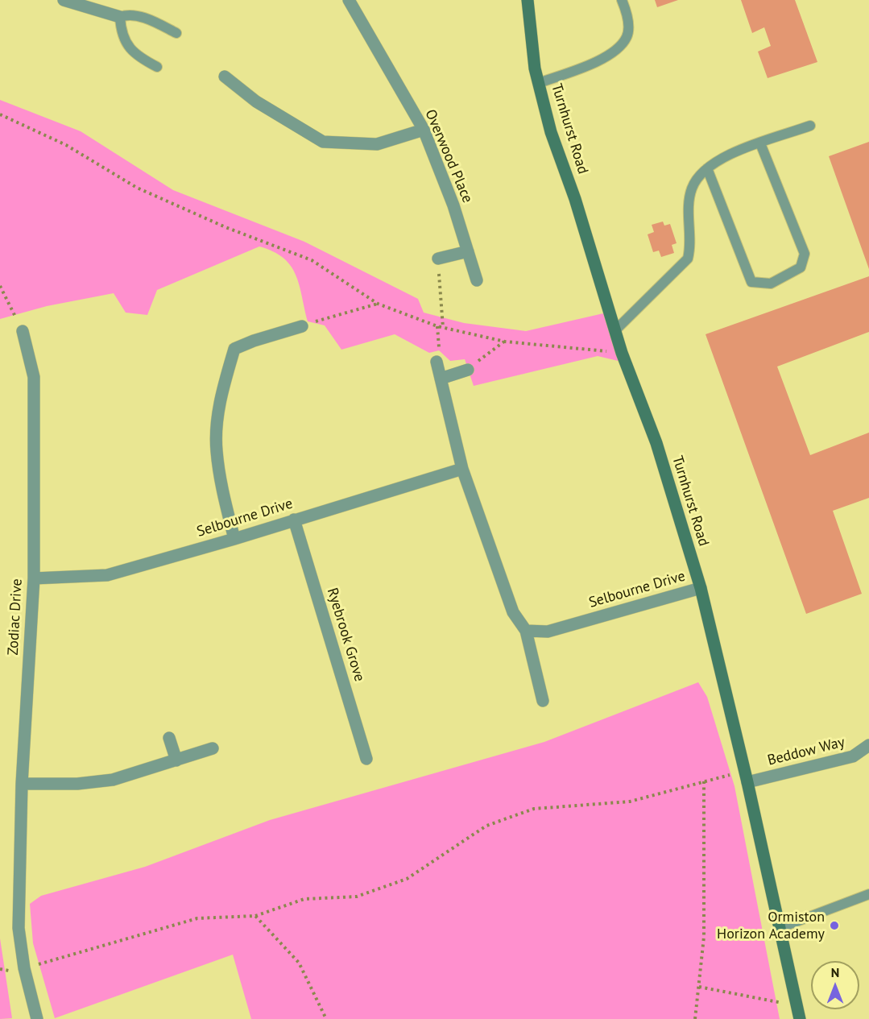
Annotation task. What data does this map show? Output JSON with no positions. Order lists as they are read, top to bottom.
{
  "streets": {
    "street": [
      "Turnhurst Road",
      "Overwood Place",
      "Selbourne Drive",
      "Zodiac Drive",
      "Ryebrook Grove",
      "Beddow Way"
    ]
  },
  "crossings": [
    ["Turnhurst Road", "Selbourne Drive"],
    ["Turnhurst Road", "Beddow Way"],
    ["Selbourne Drive", "Zodiac Drive"],
    ["Selbourne Drive", "Ryebrook Grove"]
  ],
  "places": ["Ormiston Horizon Academy"],
  "north": "top"
}
